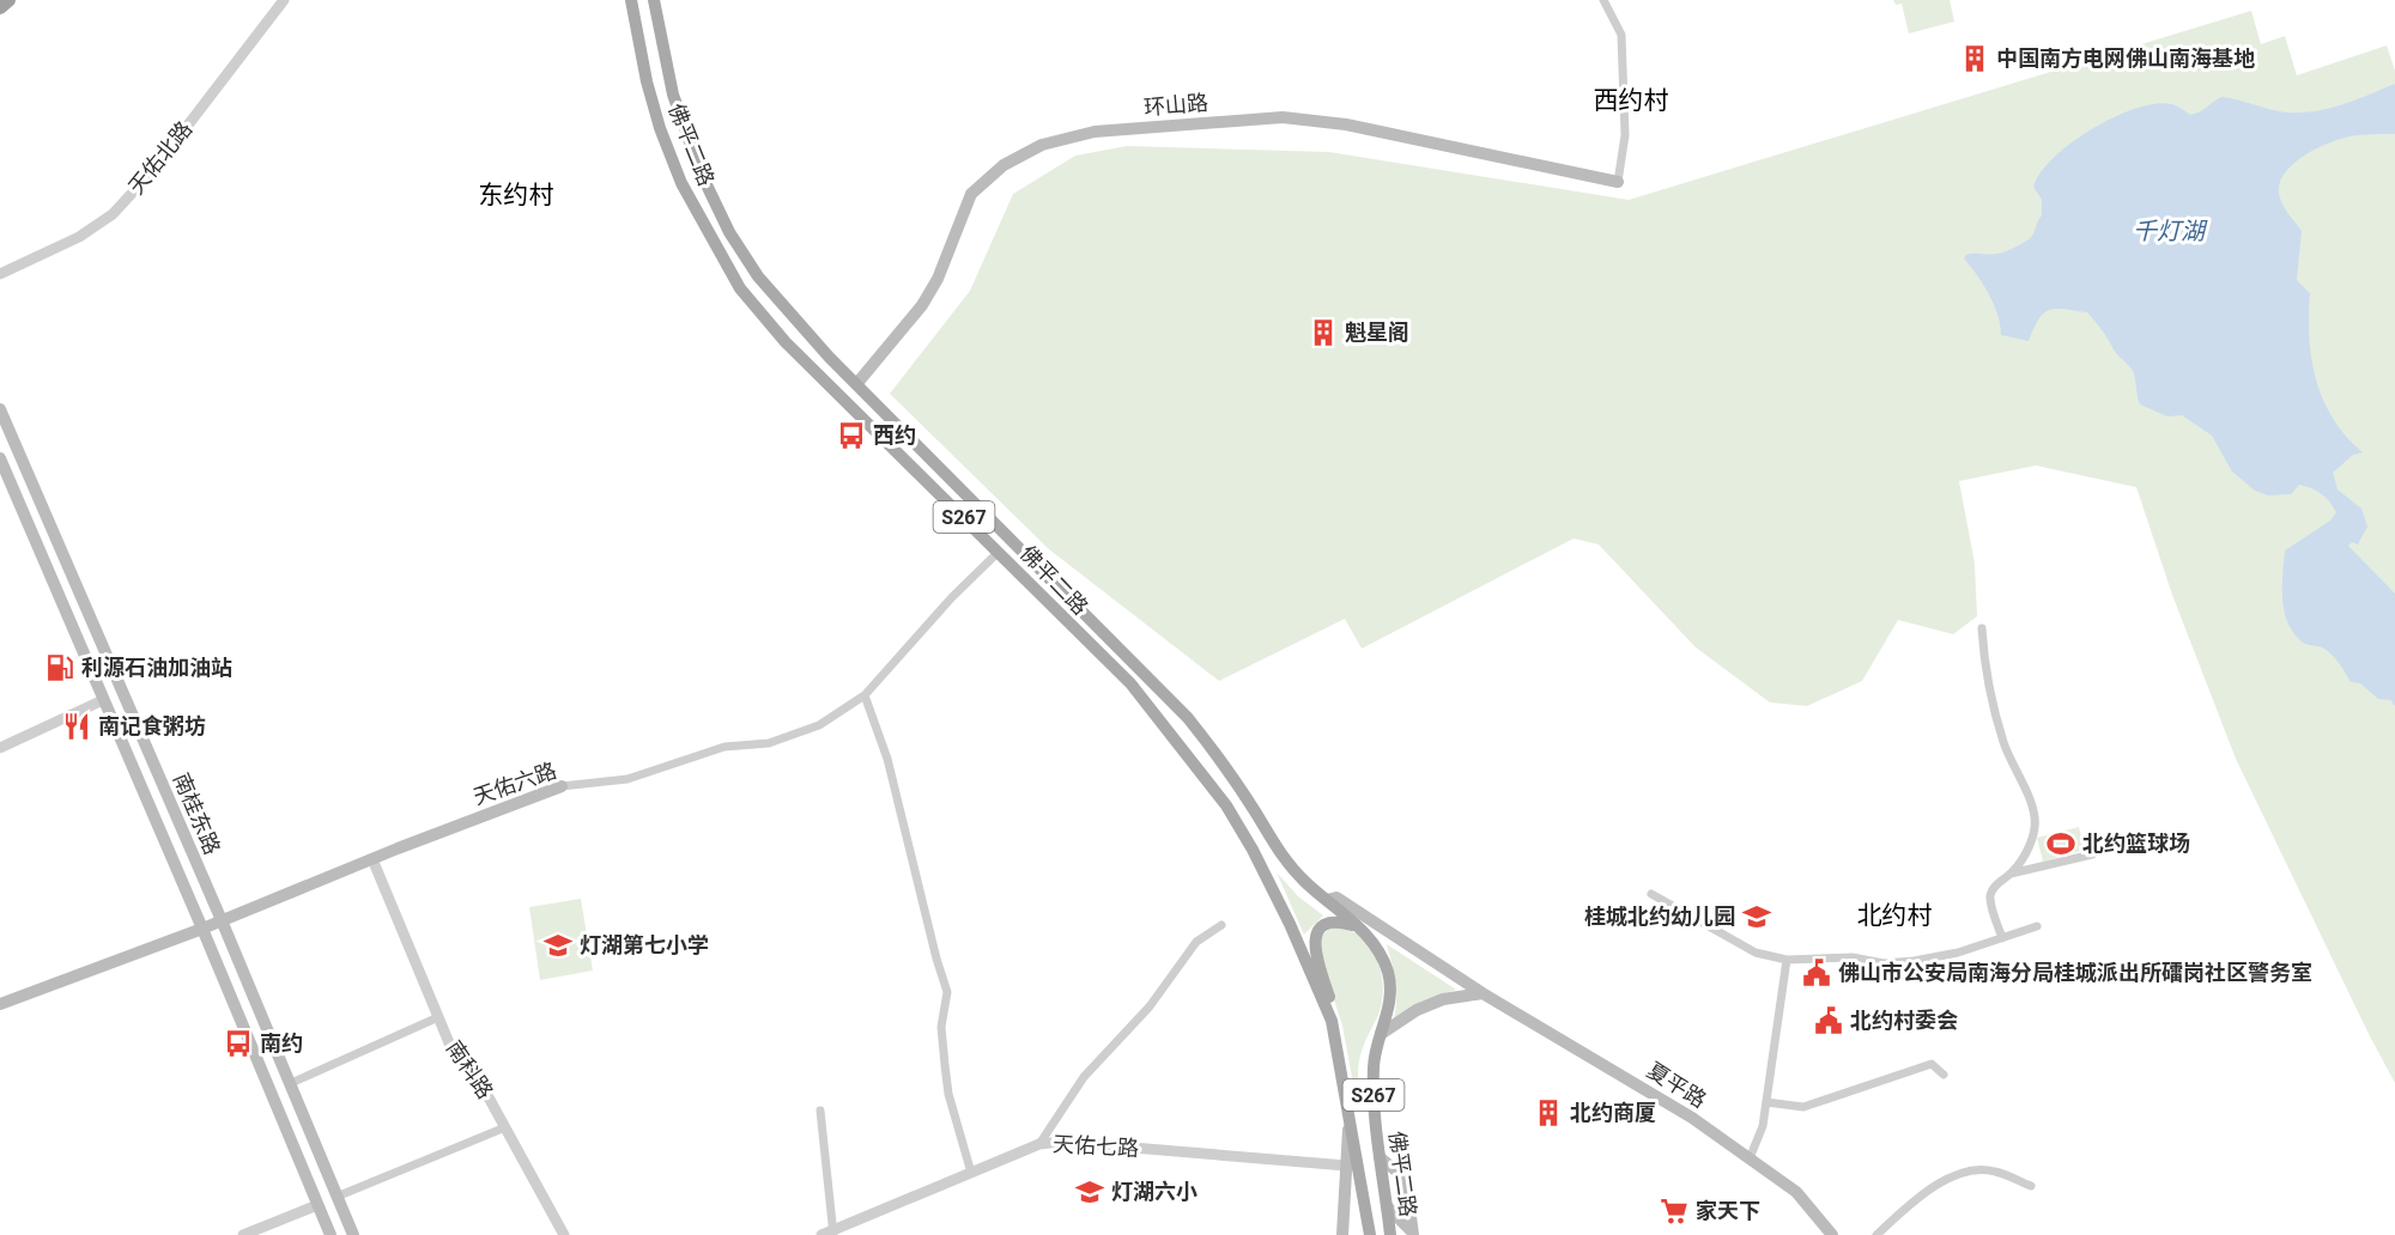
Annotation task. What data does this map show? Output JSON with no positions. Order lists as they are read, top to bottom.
{
  "streets": {
    "main road": [
      "环山路",
      "佛平二路",
      "S267",
      "天佑六路",
      "南桂东路",
      "夏平路"
    ],
    "street": ["天佑北路", "南科路", "天佑七路"]
  },
  "crossings": [
    ["环山路", "佛平二路"],
    ["佛平二路", "天佑六路"],
    ["佛平二路", "夏平路"],
    ["天佑六路", "南桂东路"],
    ["天佑六路", "南科路"]
  ],
  "districts": ["西约村", "东约村", "北约村"],
  "water": ["千灯湖"],
  "places": {
    "building": ["中国南方电网佛山南海基地", "魁星阁", "北约商厦"],
    "bus stop": ["西约", "南约"],
    "fuel station": ["利源石油加油站"],
    "restaurant": ["南记食粥坊"],
    "sports": ["北约篮球场"],
    "school or university": ["桂城北约幼儿园", "灯湖第七小学", "灯湖六小"],
    "public building": ["佛山市公安局南海分局桂城派出所礌岗社区警务室", "北约村委会"],
    "supermarket": ["家天下"]
  }
}
